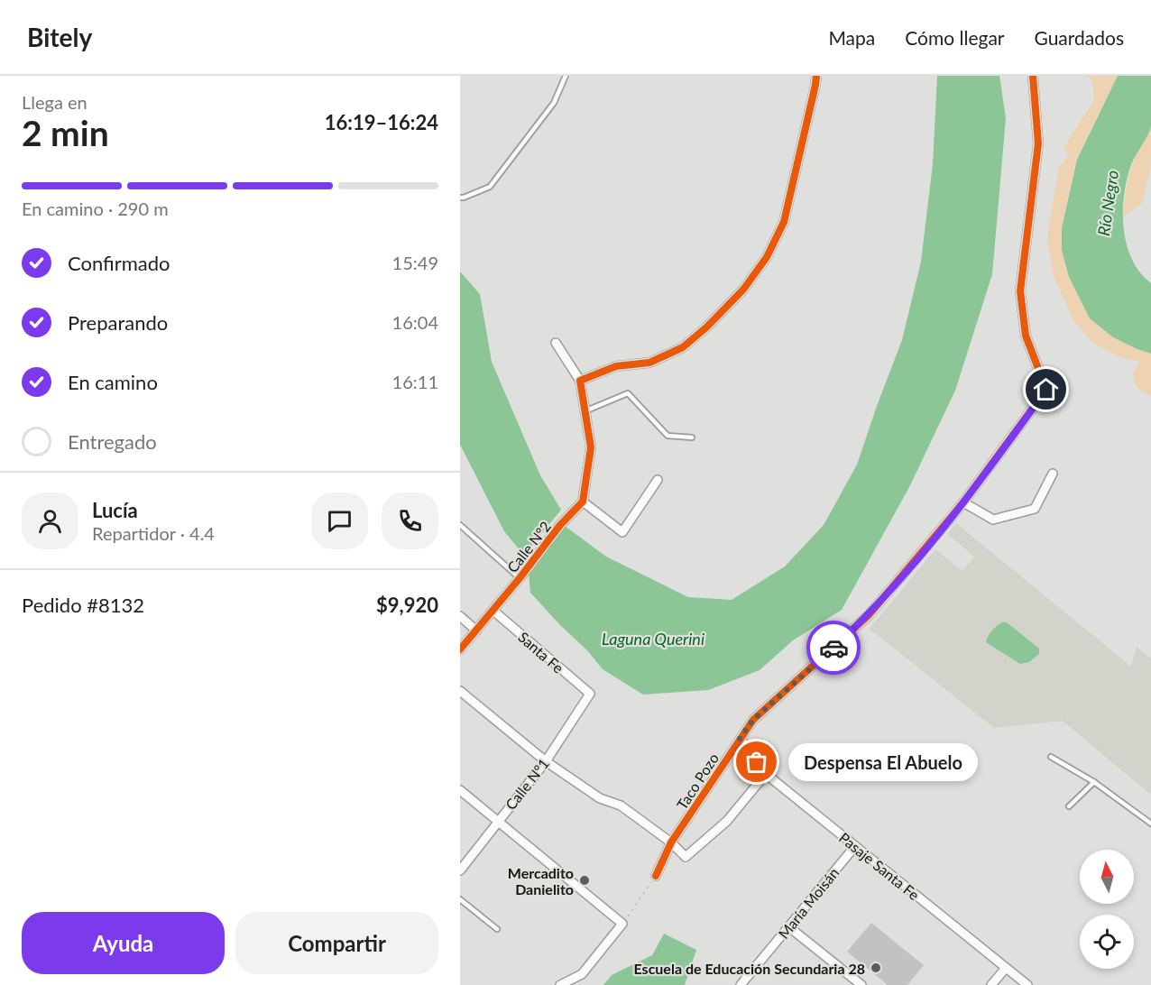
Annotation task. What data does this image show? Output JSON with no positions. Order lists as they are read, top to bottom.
{
  "streets": {
    "street": [
      "Calle N°2",
      "Santa Fe",
      "Taco Pozo",
      "Calle N°1",
      "Pasaje Santa Fe",
      "María Moisán"
    ]
  },
  "crossings": [
    ["Calle N°2", "Santa Fe"],
    ["Santa Fe", "Calle N°1"],
    ["Taco Pozo", "Pasaje Santa Fe"],
    ["Pasaje Santa Fe", "María Moisán"]
  ],
  "water": ["Río Negro", "Laguna Querini"],
  "places": ["Despensa El Abuelo", "Mercadito Danielito", "Escuela de Educación Secundaria 28"],
  "north": "top",
  "page": {
    "header": "Bitely",
    "nav": ["Mapa", "Cómo llegar", "Guardados"],
    "heading": ["2 min", "Llega en", "16:19–16:24"],
    "panel": [
      "Lucía",
      "Repartidor · 4.4",
      "Pedido #8132",
      "$9,920"
    ],
    "bar": "En camino · 290 m",
    "list": [
      ["Confirmado", "15:49"],
      ["Preparando", "16:04"],
      ["En camino", "16:11"],
      "Entregado"
    ],
    "bubble": "Despensa El Abuelo",
    "buttons": ["Ayuda", "Compartir"]
  }
}
